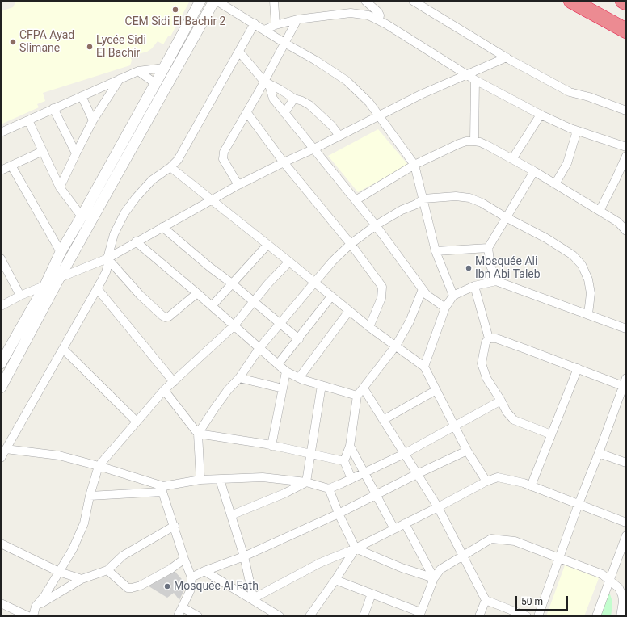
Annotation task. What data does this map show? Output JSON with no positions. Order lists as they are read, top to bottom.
{
  "places": [
    "CEM Sidi El Bachir 2",
    "CFPA Ayad Slimane",
    "Lycée Sidi El Bachir",
    "Mosquée Ali Ibn Abi Taleb",
    "Mosquée Al Fath"
  ],
  "scale_bar": "50 m"
}
